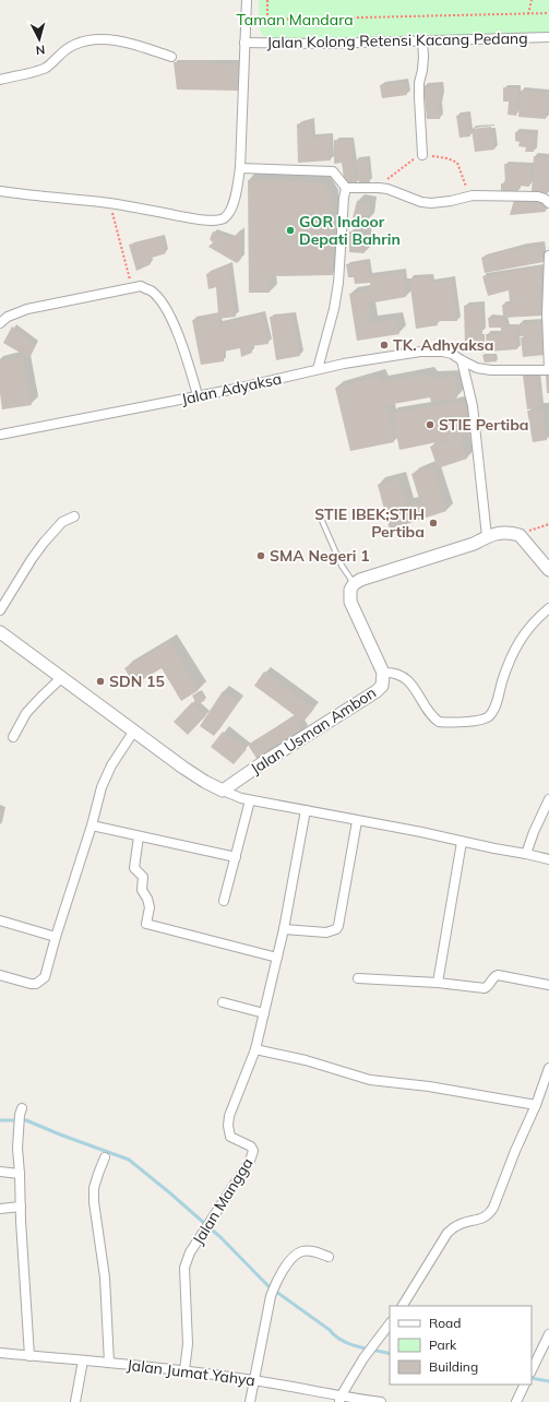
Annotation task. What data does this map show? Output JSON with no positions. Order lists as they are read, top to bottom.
{
  "streets": {
    "street": [
      "Jalan Kolong Retensi Kacang Pedang",
      "Jalan Adyaksa",
      "Jalan Usman Ambon",
      "Jalan Mangga",
      "Jalan Jumat Yahya"
    ]
  },
  "crossings": [
    ["Jalan Mangga", "Jalan Jumat Yahya"]
  ],
  "parks": ["Taman Mandara"],
  "places": [
    "GOR Indoor Depati Bahrin",
    "TK. Adhyaksa",
    "STIE Pertiba",
    "STIE IBEK;STIH Pertiba",
    "SMA Negeri 1",
    "SDN 15"
  ],
  "legend": ["Road", "Park", "Building"],
  "north": "bottom"
}
